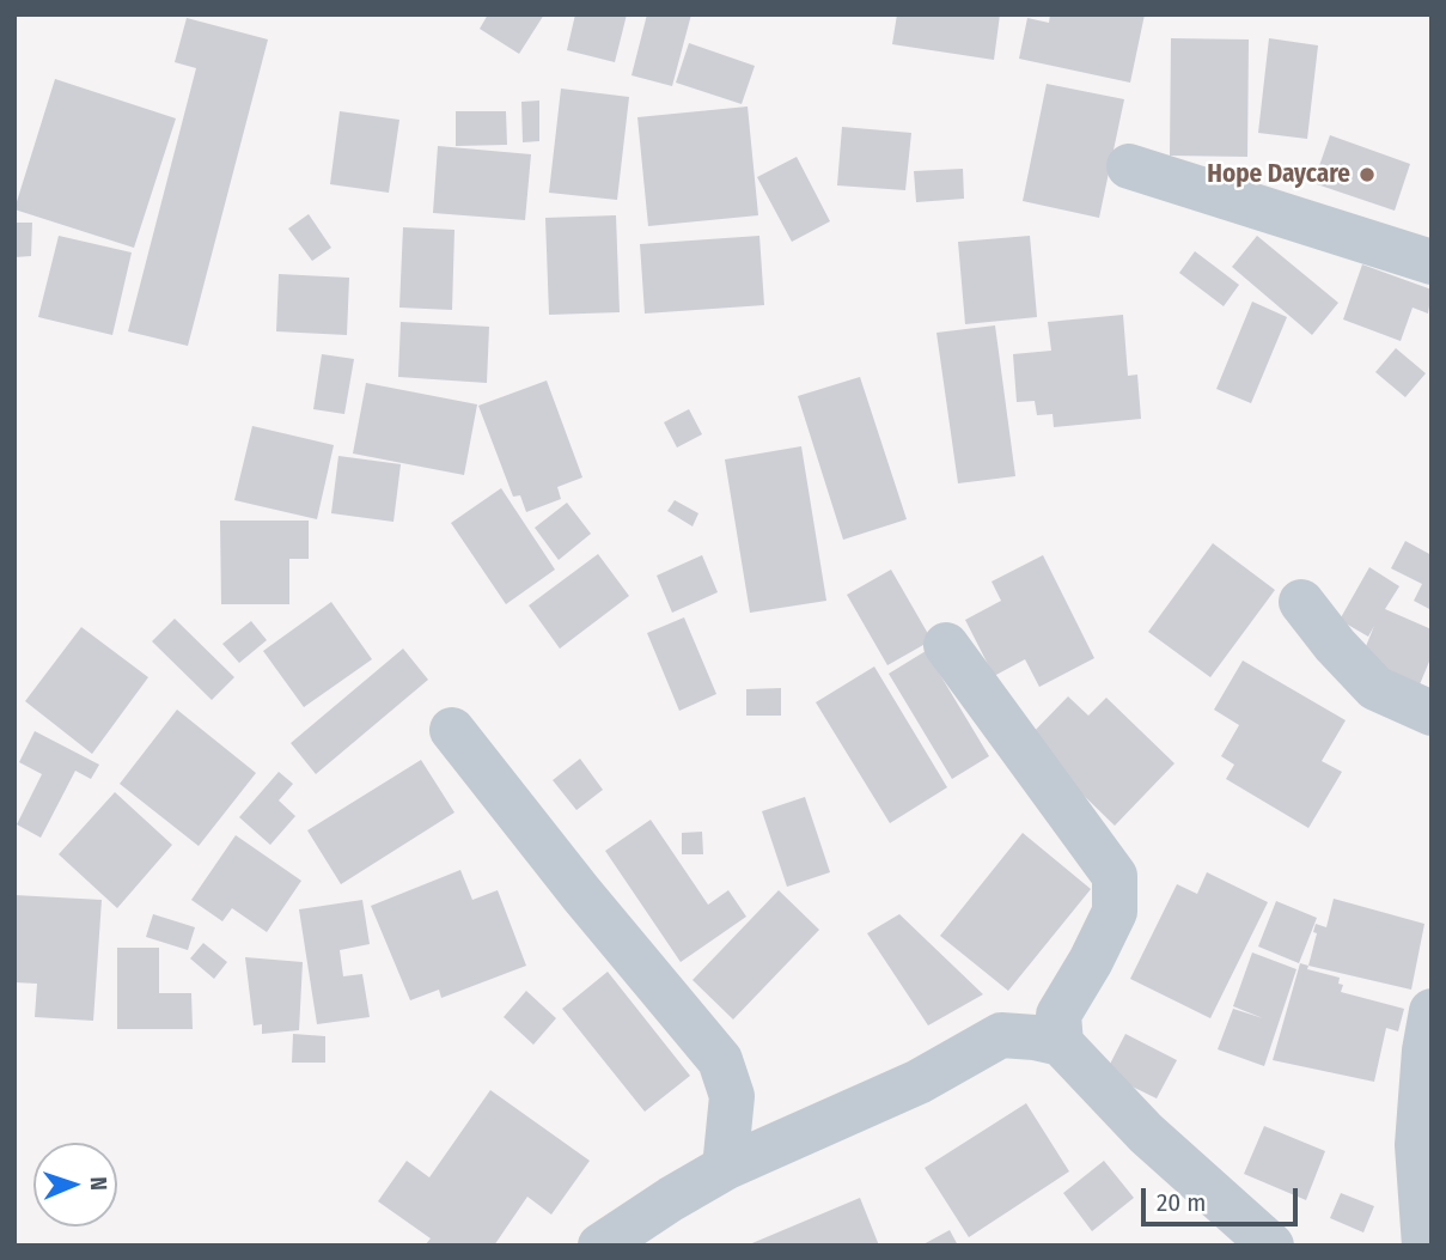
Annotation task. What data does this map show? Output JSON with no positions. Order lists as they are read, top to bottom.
{
  "places": ["Hope Daycare"],
  "scale_bar": "20 m",
  "north": "right"
}
